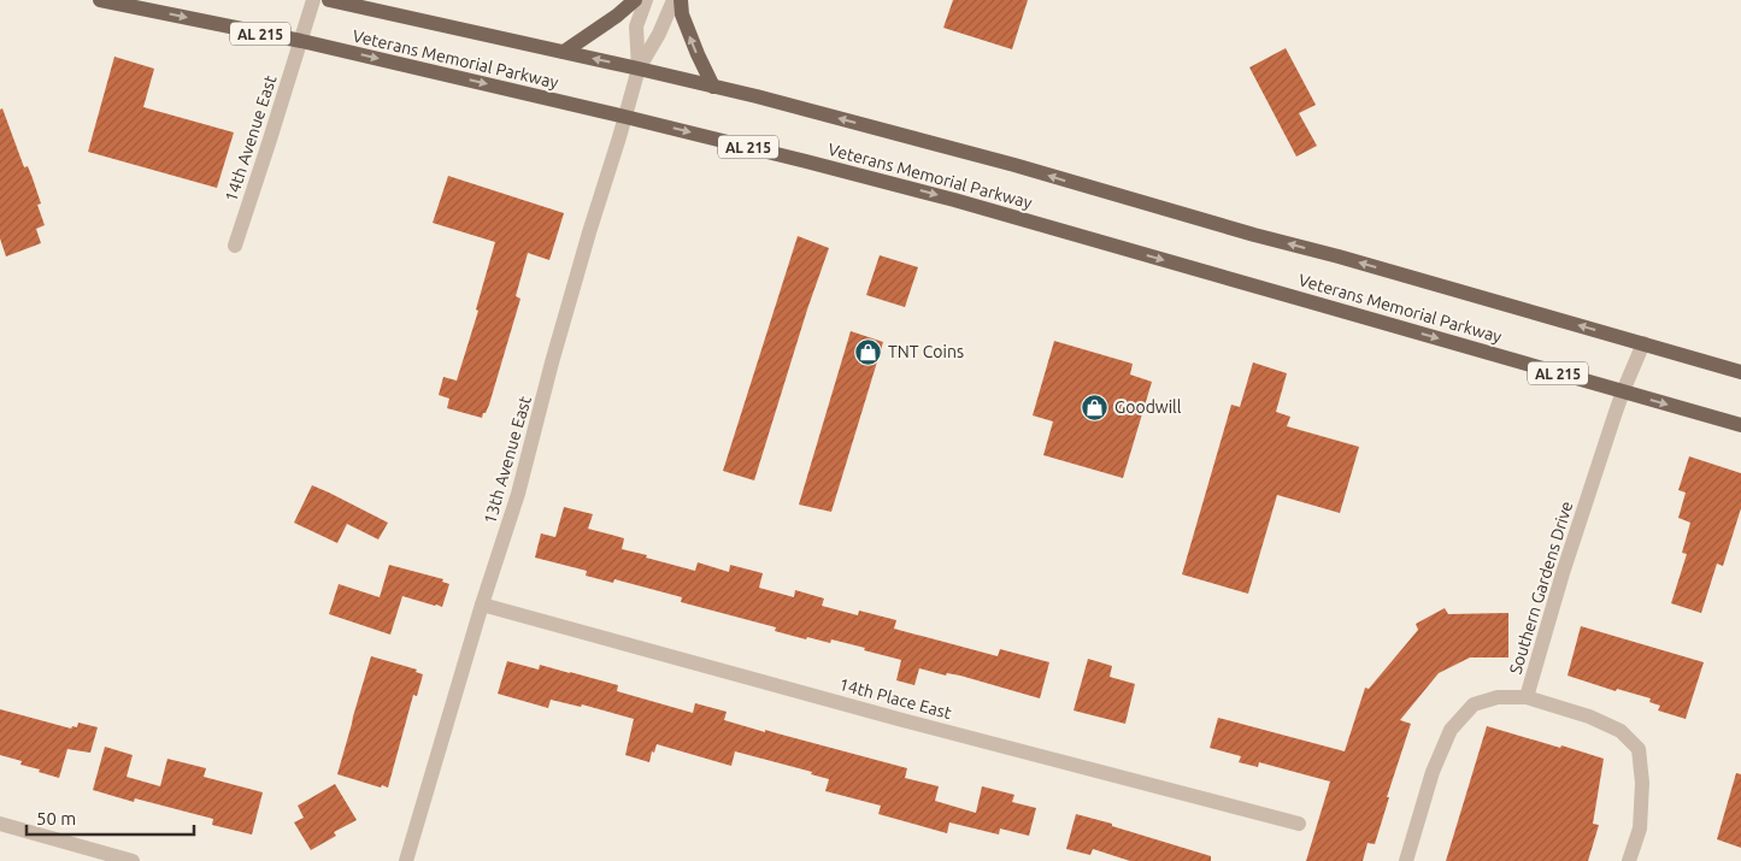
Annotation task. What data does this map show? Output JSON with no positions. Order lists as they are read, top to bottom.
{
  "streets": {
    "main road": ["AL 215", "Veterans Memorial Parkway"],
    "street": [
      "14th Avenue East",
      "13th Avenue East",
      "Southern Gardens Drive",
      "14th Place East"
    ]
  },
  "crossings": [
    ["Veterans Memorial Parkway", "14th Avenue East"],
    ["Veterans Memorial Parkway", "13th Avenue East"],
    ["Veterans Memorial Parkway", "Southern Gardens Drive"],
    ["13th Avenue East", "14th Place East"]
  ],
  "places": {
    "shop": ["TNT Coins", "Goodwill"]
  },
  "scale_bar": "50 m"
}
